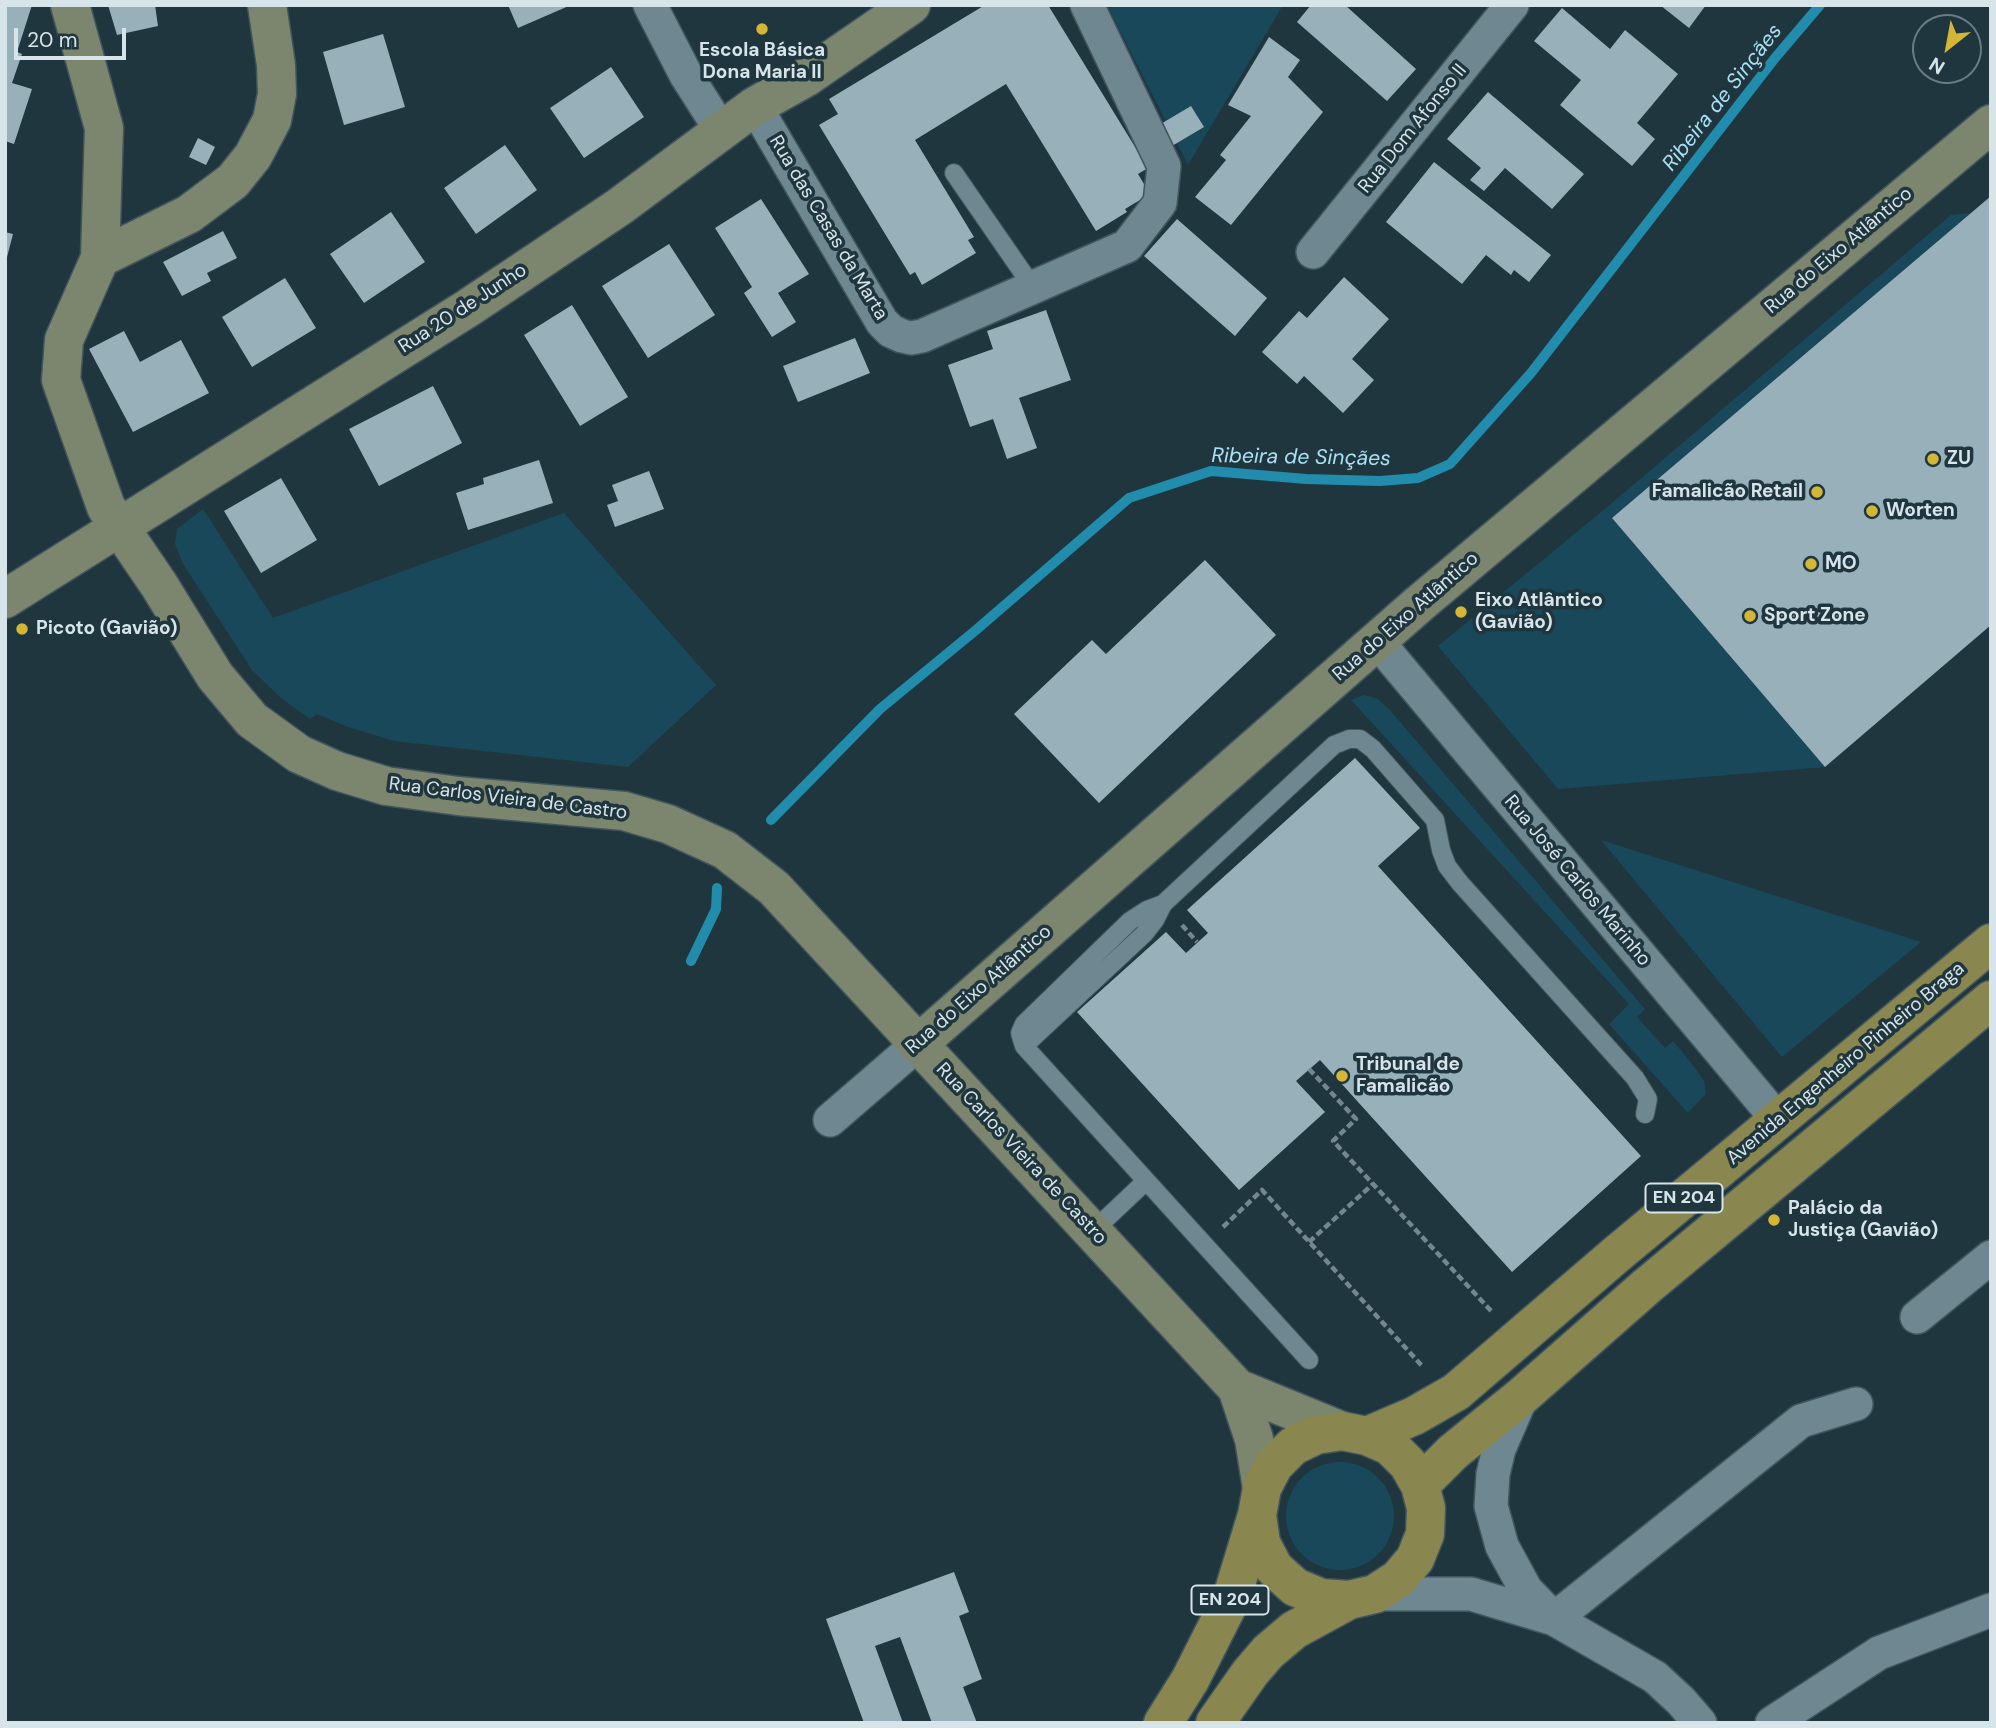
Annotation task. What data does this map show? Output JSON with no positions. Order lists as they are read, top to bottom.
{
  "streets": {
    "main road": ["Avenida Engenheiro Pinheiro Braga", "EN 204"],
    "street": [
      "Rua Dom Afonso II",
      "Rua das Casas da Marta",
      "Rua do Eixo Atlântico",
      "Rua 20 de Junho",
      "Rua Carlos Vieira de Castro",
      "Rua José Carlos Marinho"
    ]
  },
  "crossings": [
    ["Rua das Casas da Marta", "Rua 20 de Junho"],
    ["Rua do Eixo Atlântico", "Rua Carlos Vieira de Castro"],
    ["Rua do Eixo Atlântico", "Rua José Carlos Marinho"],
    ["Rua 20 de Junho", "Rua Carlos Vieira de Castro"],
    ["Rua Carlos Vieira de Castro", "Avenida Engenheiro Pinheiro Braga"],
    ["Rua Carlos Vieira de Castro", "EN 204"],
    ["Rua José Carlos Marinho", "Avenida Engenheiro Pinheiro Braga"],
    ["Avenida Engenheiro Pinheiro Braga", "EN 204"]
  ],
  "water": ["Ribeira de Sinçães"],
  "places": [
    "Escola Básica Dona Maria II",
    "ZU",
    "Famalicão Retail",
    "Worten",
    "MO",
    "Eixo Atlântico (Gavião)",
    "Sport Zone",
    "Picoto (Gavião)",
    "Tribunal de Famalicão",
    "Palácio da Justiça (Gavião)"
  ],
  "scale_bar": "20 m",
  "north": "bottom left"
}
